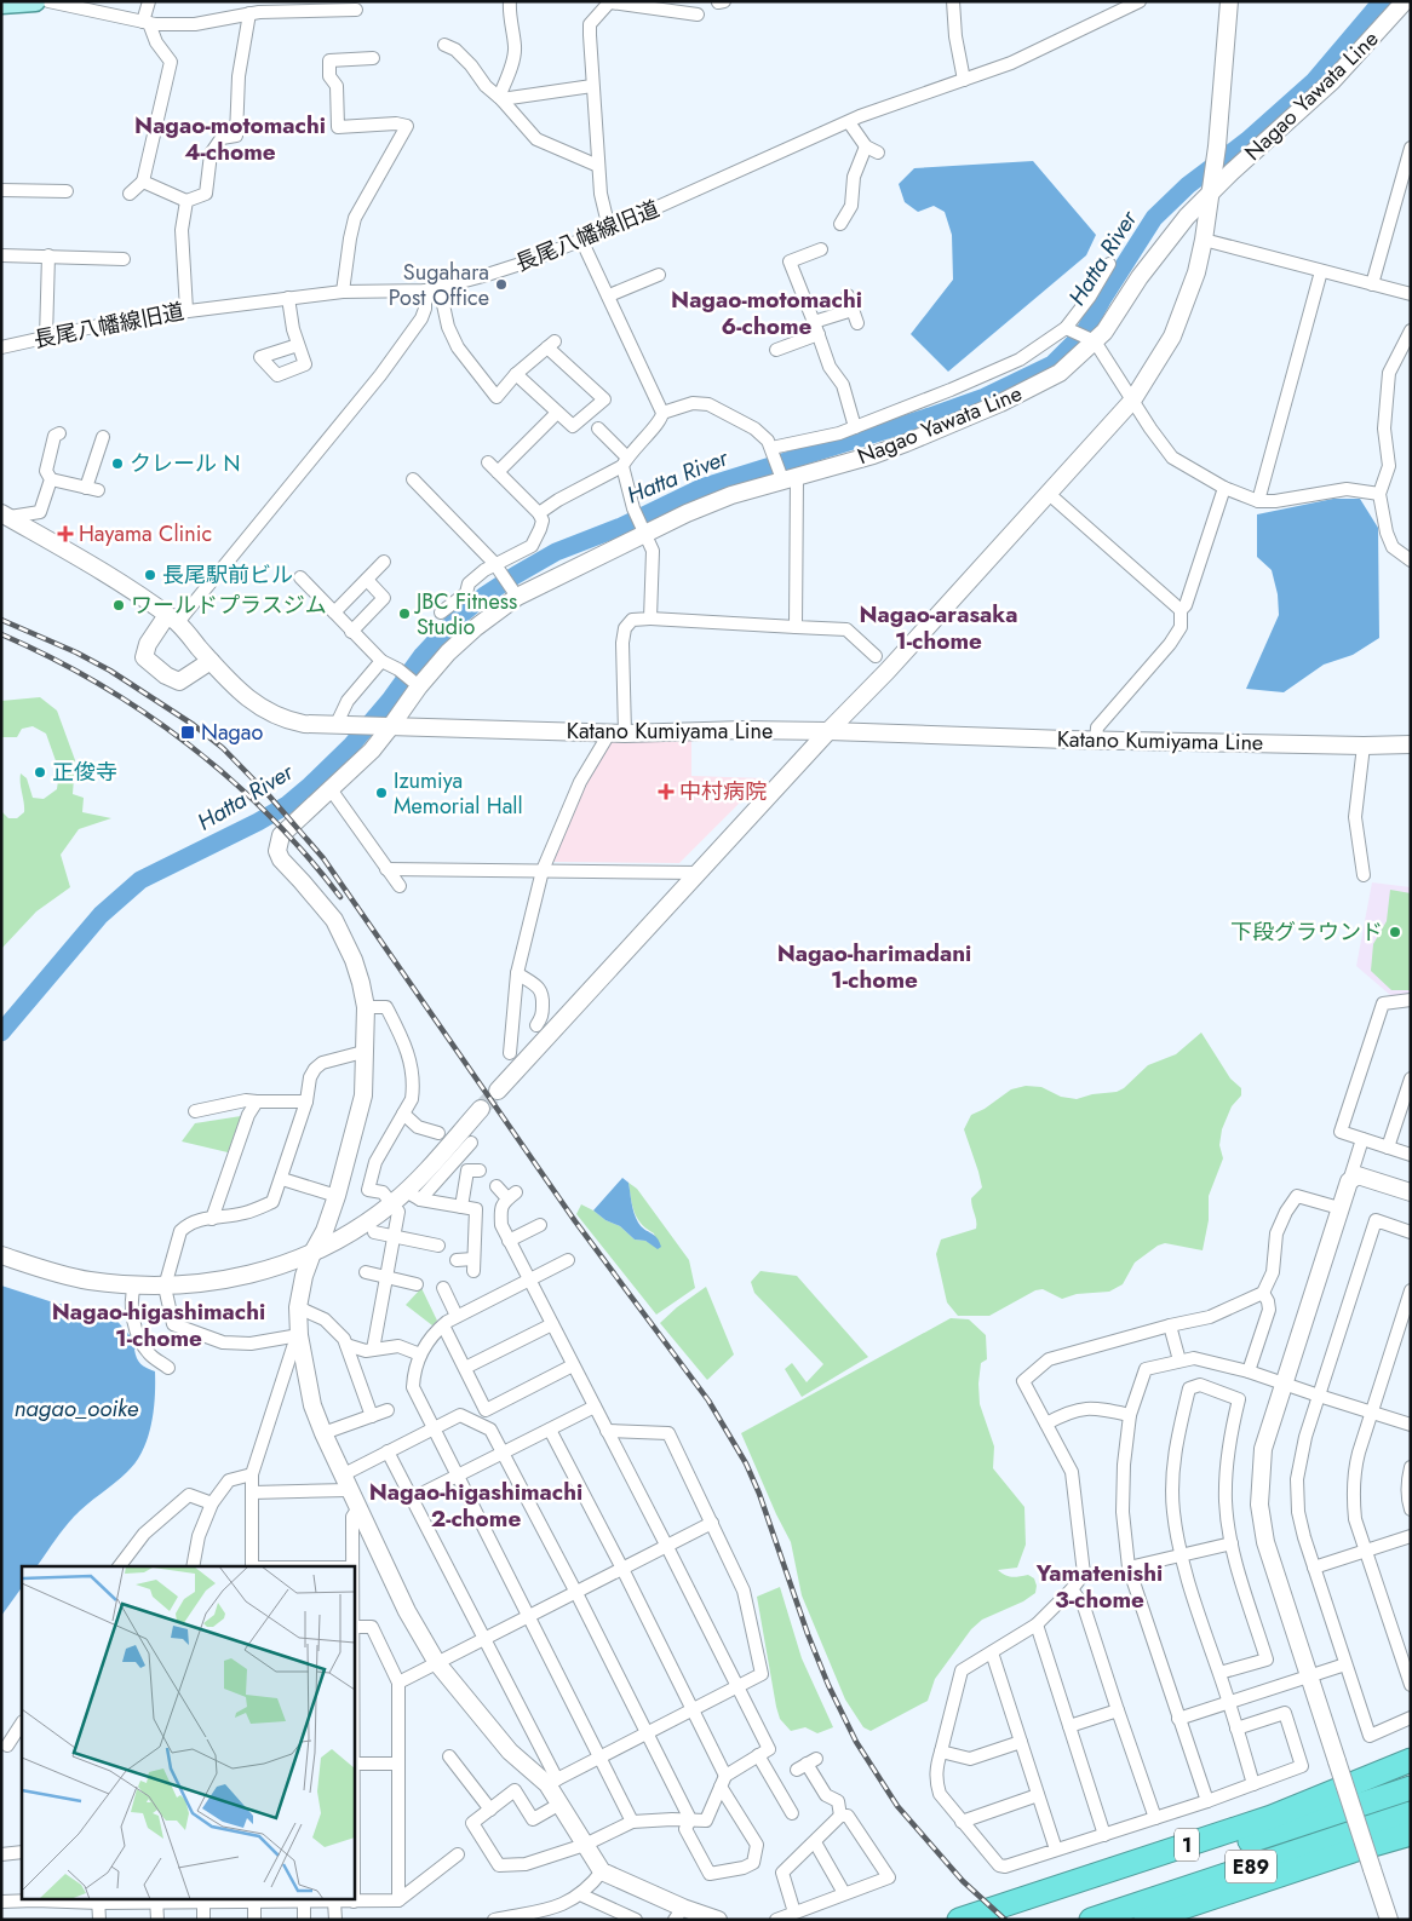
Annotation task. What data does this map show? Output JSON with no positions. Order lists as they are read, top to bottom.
{
  "streets": {
    "highway": ["1", "E89"],
    "street": ["Nagao Yawata Line", "長尾八幡線旧道", "Katano Kumiyama Line"]
  },
  "crossings": [
    ["Nagao Yawata Line", "Katano Kumiyama Line"]
  ],
  "districts": [
    "Nagao-motomachi 4-chome",
    "Nagao-motomachi 6-chome",
    "Nagao-arasaka 1-chome",
    "Nagao-harimadani 1-chome",
    "Nagao-higashimachi 1-chome",
    "Nagao-higashimachi 2-chome",
    "Yamatenishi 3-chome"
  ],
  "water": ["Hatta River", "nagao_ooike"],
  "places": {
    "other": [
      "Sugahara Post Office",
      "クレール N",
      "長尾駅前ビル",
      "ワールドプラスジム",
      "JBC Fitness Studio",
      "正俊寺",
      "Izumiya Memorial Hall",
      "下段グラウンド"
    ],
    "health": ["Hayama Clinic", "中村病院"],
    "transit": ["Nagao"]
  }
}
